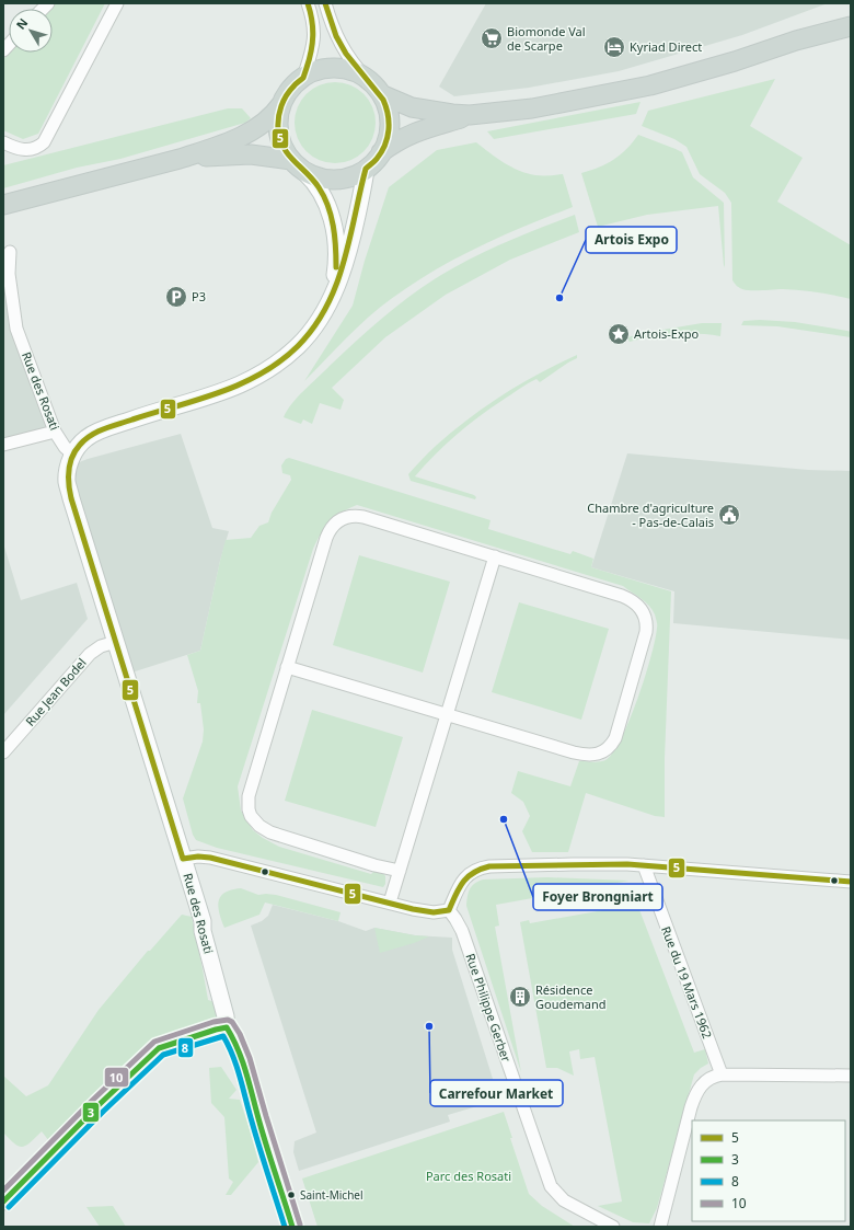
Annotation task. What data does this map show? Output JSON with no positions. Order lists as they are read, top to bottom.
{
  "streets": {
    "street": [
      "Rue des Rosati",
      "Rue Jean Bodel",
      "Rue du 19 Mars 1962",
      "Rue Philippe Gerber"
    ]
  },
  "crossings": [
    ["Rue des Rosati", "Rue Jean Bodel"]
  ],
  "parks": ["Parc des Rosati"],
  "places": {
    "supermarket": ["Biomonde Val de Scarpe"],
    "hotel": ["Kyriad Direct"],
    "parking": ["P3"],
    "other": [
      "Artois Expo",
      "Foyer Brongniart",
      "Carrefour Market",
      "Saint-Michel"
    ],
    "place": ["Artois-Expo"],
    "public building": ["Chambre d'agriculture - Pas-de-Calais"],
    "building": ["Résidence Goudemand"]
  },
  "lines": [
    "transit line 5",
    "transit line 10",
    "transit line 3",
    "transit line 8"
  ],
  "legend": [
    "5",
    "3",
    "8",
    "10"
  ],
  "north": "top left"
}
